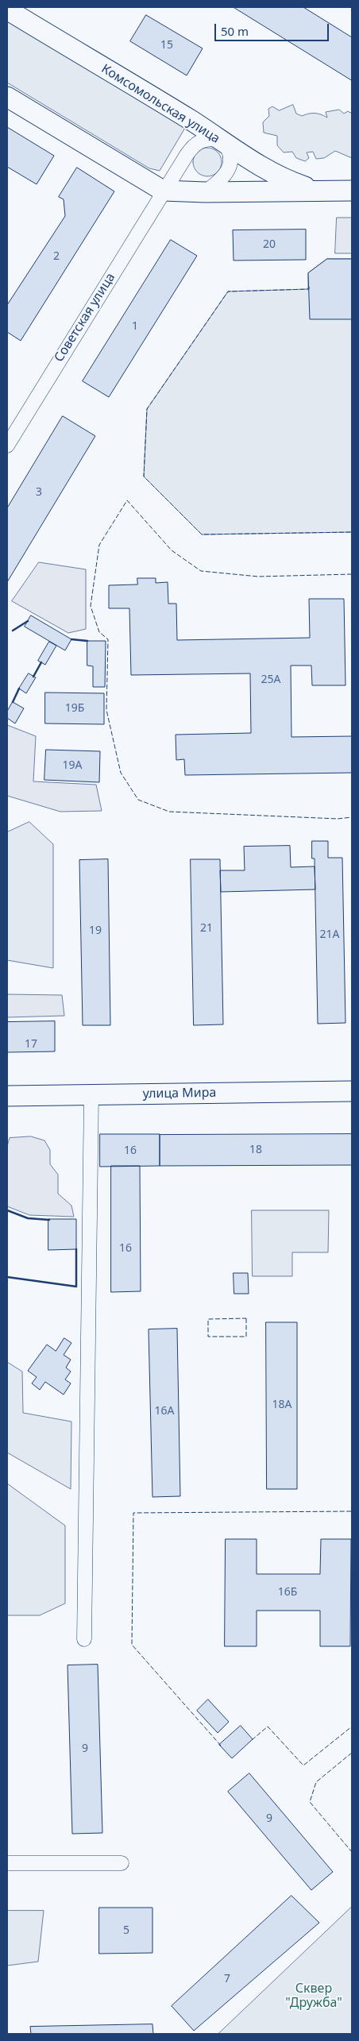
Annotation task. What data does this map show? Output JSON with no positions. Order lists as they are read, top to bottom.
{
  "streets": {
    "street": ["Комсомольская улица", "Советская улица", "улица Мира"]
  },
  "crossings": [
    ["Комсомольская улица", "Советская улица"]
  ],
  "parks": ["Сквер \"Дружба\""],
  "house_numbers": [
    "15",
    "20",
    "2",
    "1",
    "3",
    "25А",
    "19Б",
    "19А",
    "21",
    "19",
    "21А",
    "17",
    "18",
    "16",
    "16",
    "18А",
    "16А",
    "16Б",
    "9",
    "9",
    "5",
    "7"
  ],
  "scale_bar": "50 m"
}
